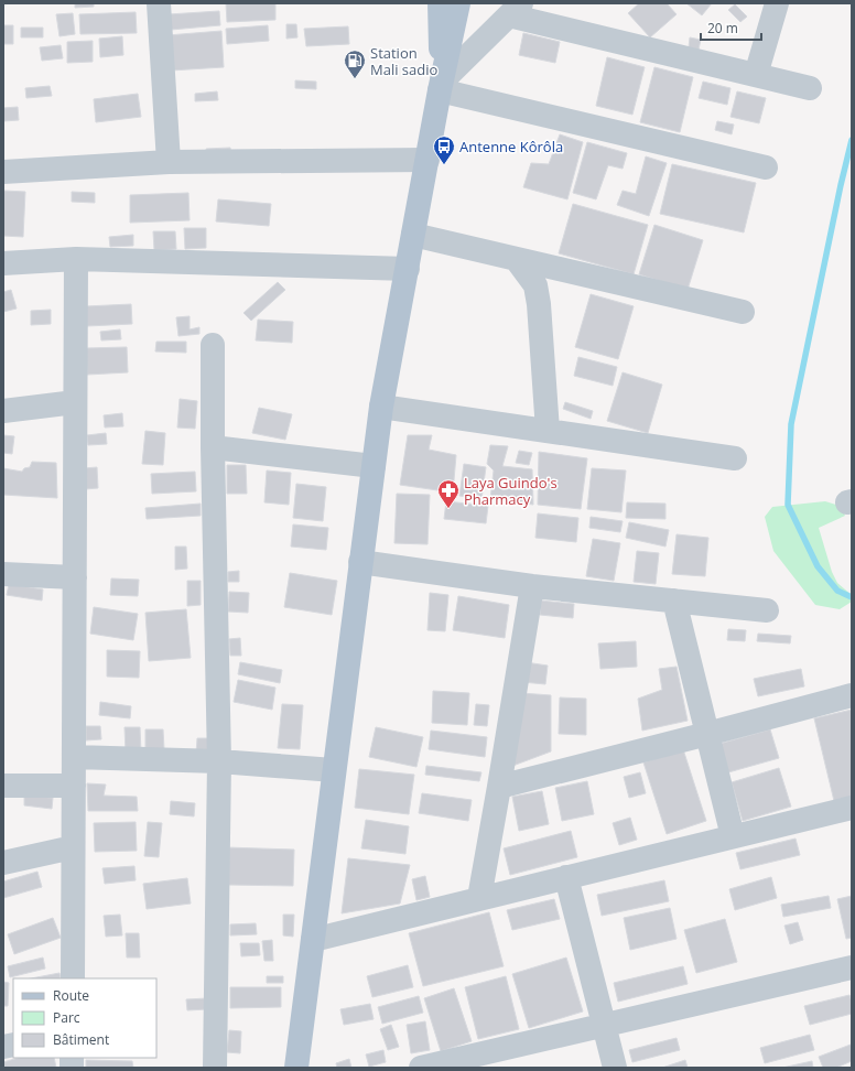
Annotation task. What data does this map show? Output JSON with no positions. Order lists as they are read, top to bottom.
{
  "places": {
    "fuel station": ["Station Mali sadio"],
    "bus stop": ["Antenne Kôrôla"],
    "pharmacy": ["Laya Guindo's Pharmacy"]
  },
  "legend": ["Route", "Parc", "Bâtiment"],
  "scale_bar": "20 m"
}
